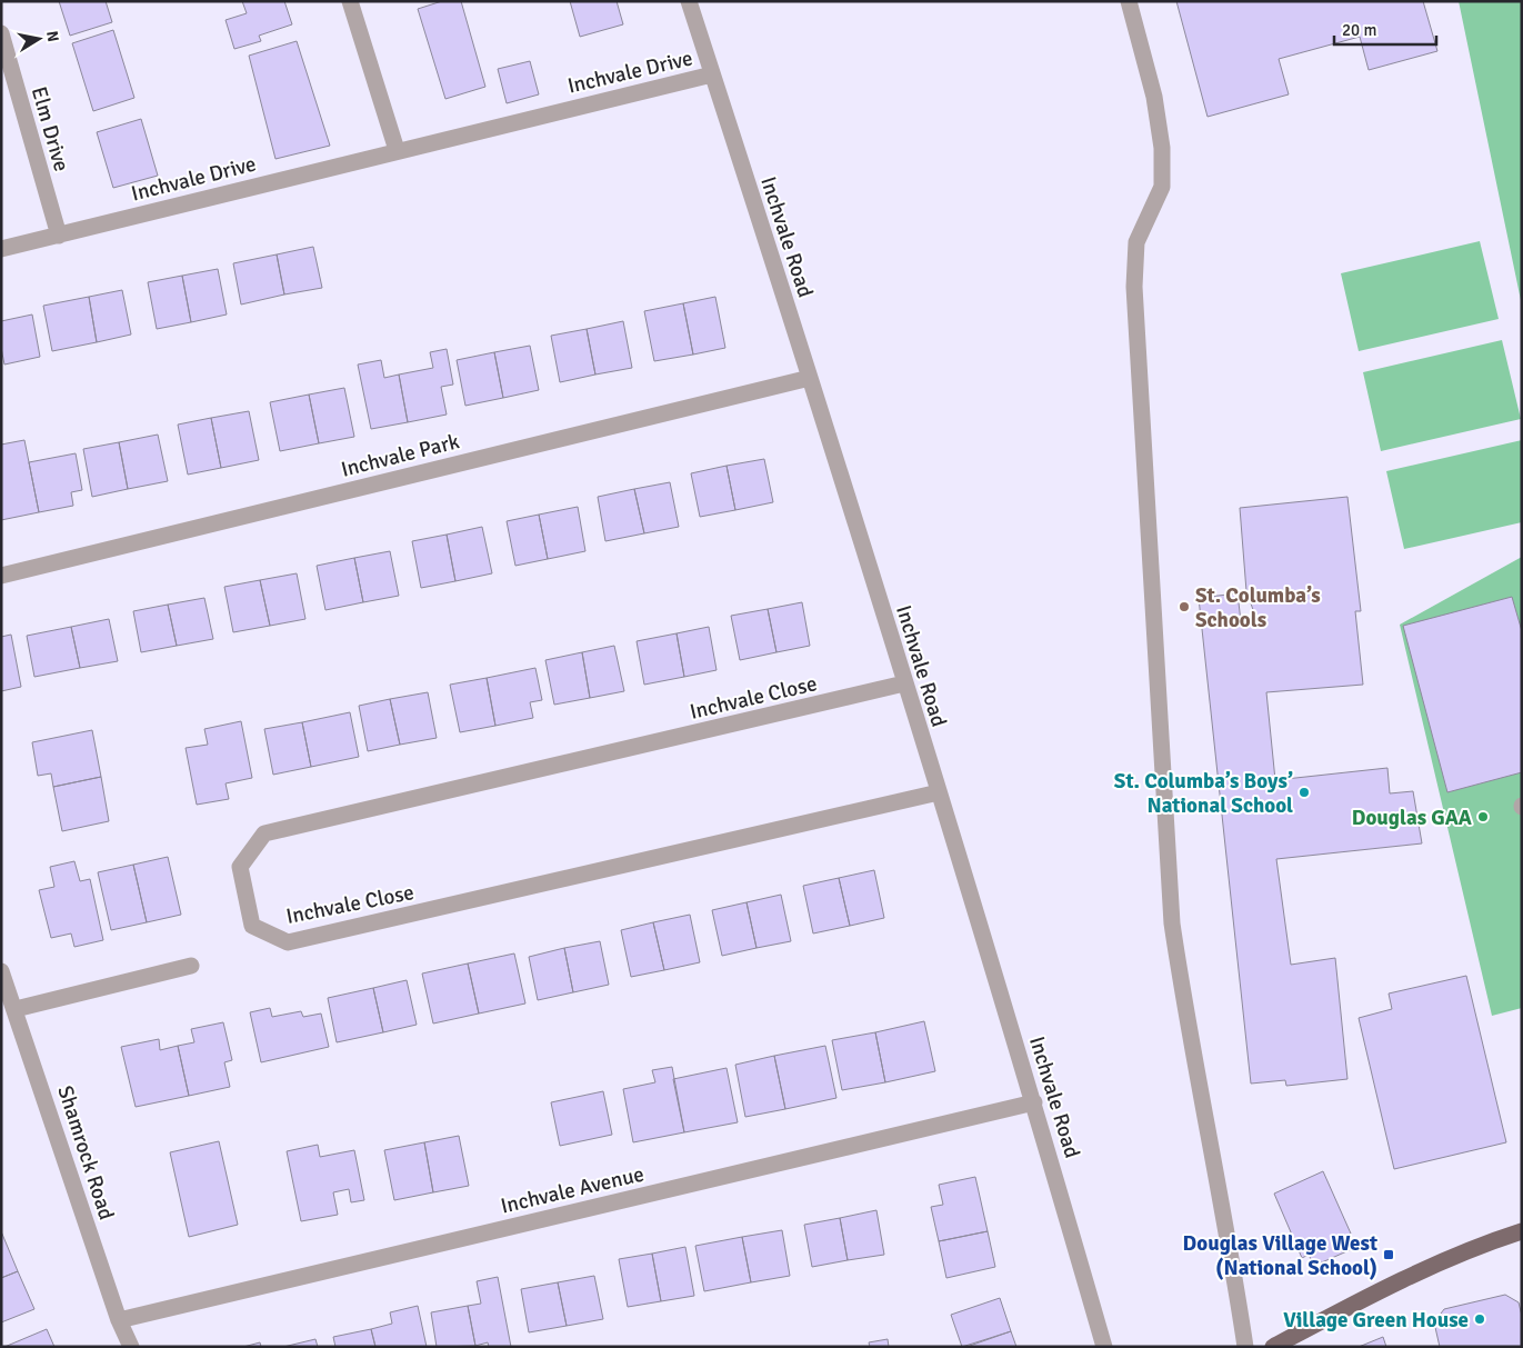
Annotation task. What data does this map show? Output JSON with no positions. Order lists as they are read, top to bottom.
{
  "streets": {
    "street": [
      "Inchvale Drive",
      "Elm Drive",
      "Inchvale Road",
      "Inchvale Park",
      "Inchvale Close",
      "Shamrock Road",
      "Inchvale Avenue"
    ]
  },
  "crossings": [
    ["Inchvale Drive", "Elm Drive"],
    ["Inchvale Drive", "Inchvale Road"],
    ["Inchvale Road", "Inchvale Park"],
    ["Inchvale Road", "Inchvale Close"],
    ["Inchvale Road", "Inchvale Avenue"],
    ["Shamrock Road", "Inchvale Avenue"]
  ],
  "places": {
    "other": [
      "St. Columba’s Schools",
      "St. Columba’s Boys’ National School",
      "Douglas GAA",
      "Village Green House"
    ],
    "transit": ["Douglas Village West (National School)"]
  },
  "scale_bar": "20 m",
  "north": "right"
}
